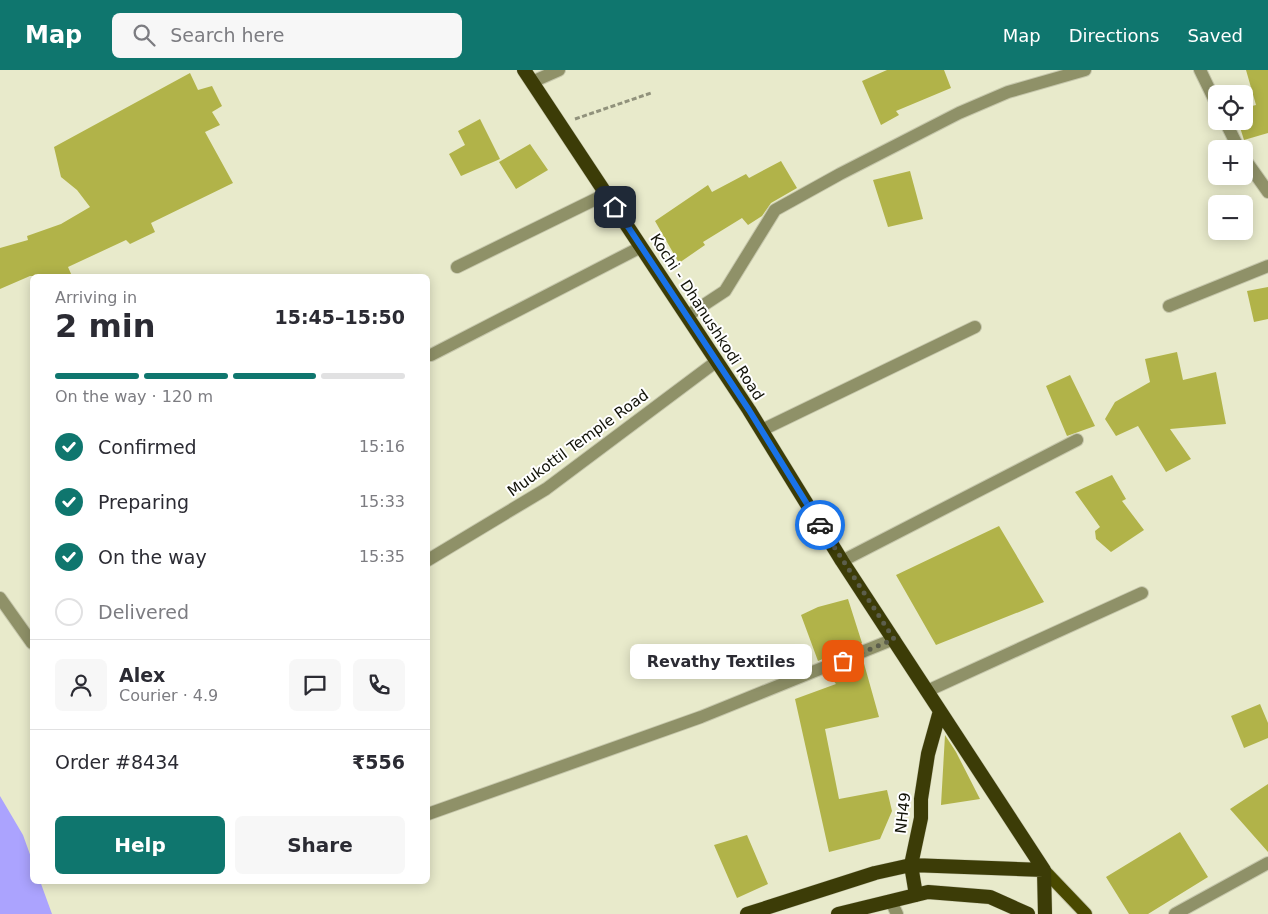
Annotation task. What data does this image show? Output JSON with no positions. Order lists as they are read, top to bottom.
{
  "streets": {
    "highway": ["Kochi - Dhanushkodi Road", "NH49"],
    "street": ["Muukottil Temple Road"]
  },
  "crossings": [
    ["Kochi - Dhanushkodi Road", "Muukottil Temple Road"],
    ["Kochi - Dhanushkodi Road", "NH49"]
  ],
  "places": ["Revathy Textiles"],
  "page": {
    "header": "Map",
    "search": "Search here",
    "nav": ["Map", "Directions", "Saved"],
    "map_buttons": ["+", "−"],
    "heading": ["2 min", "Arriving in", "15:45–15:50"],
    "panel": [
      "Alex",
      "Courier · 4.9",
      "Order #8434",
      "₹556"
    ],
    "bar": "On the way · 120 m",
    "list": [
      ["Confirmed", "15:16"],
      ["Preparing", "15:33"],
      ["On the way", "15:35"],
      "Delivered"
    ],
    "bubble": "Revathy Textiles",
    "buttons": ["Help", "Share"]
  }
}
